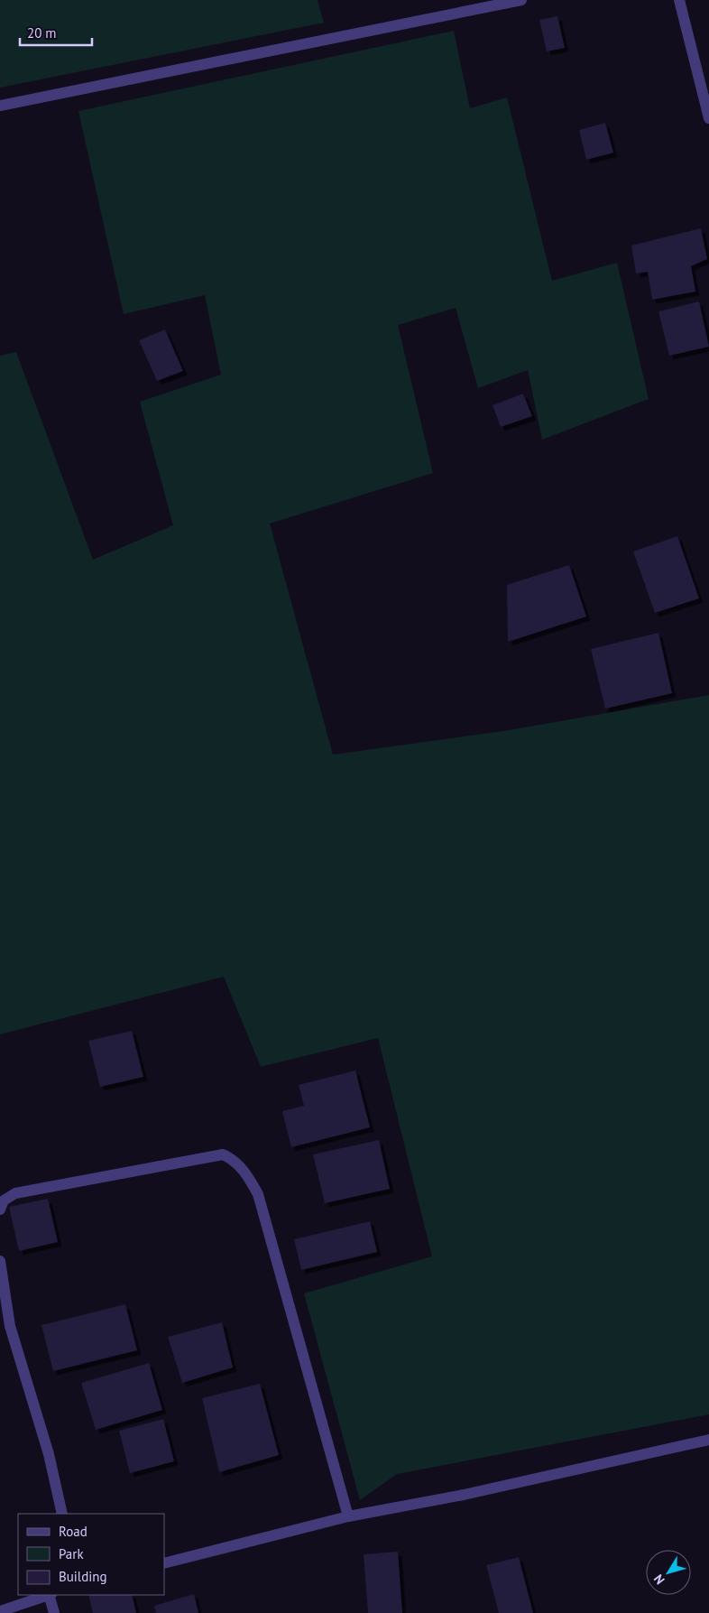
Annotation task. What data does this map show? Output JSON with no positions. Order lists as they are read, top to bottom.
{
  "legend": ["Road", "Park", "Building"],
  "scale_bar": "20 m",
  "north": "bottom left"
}
